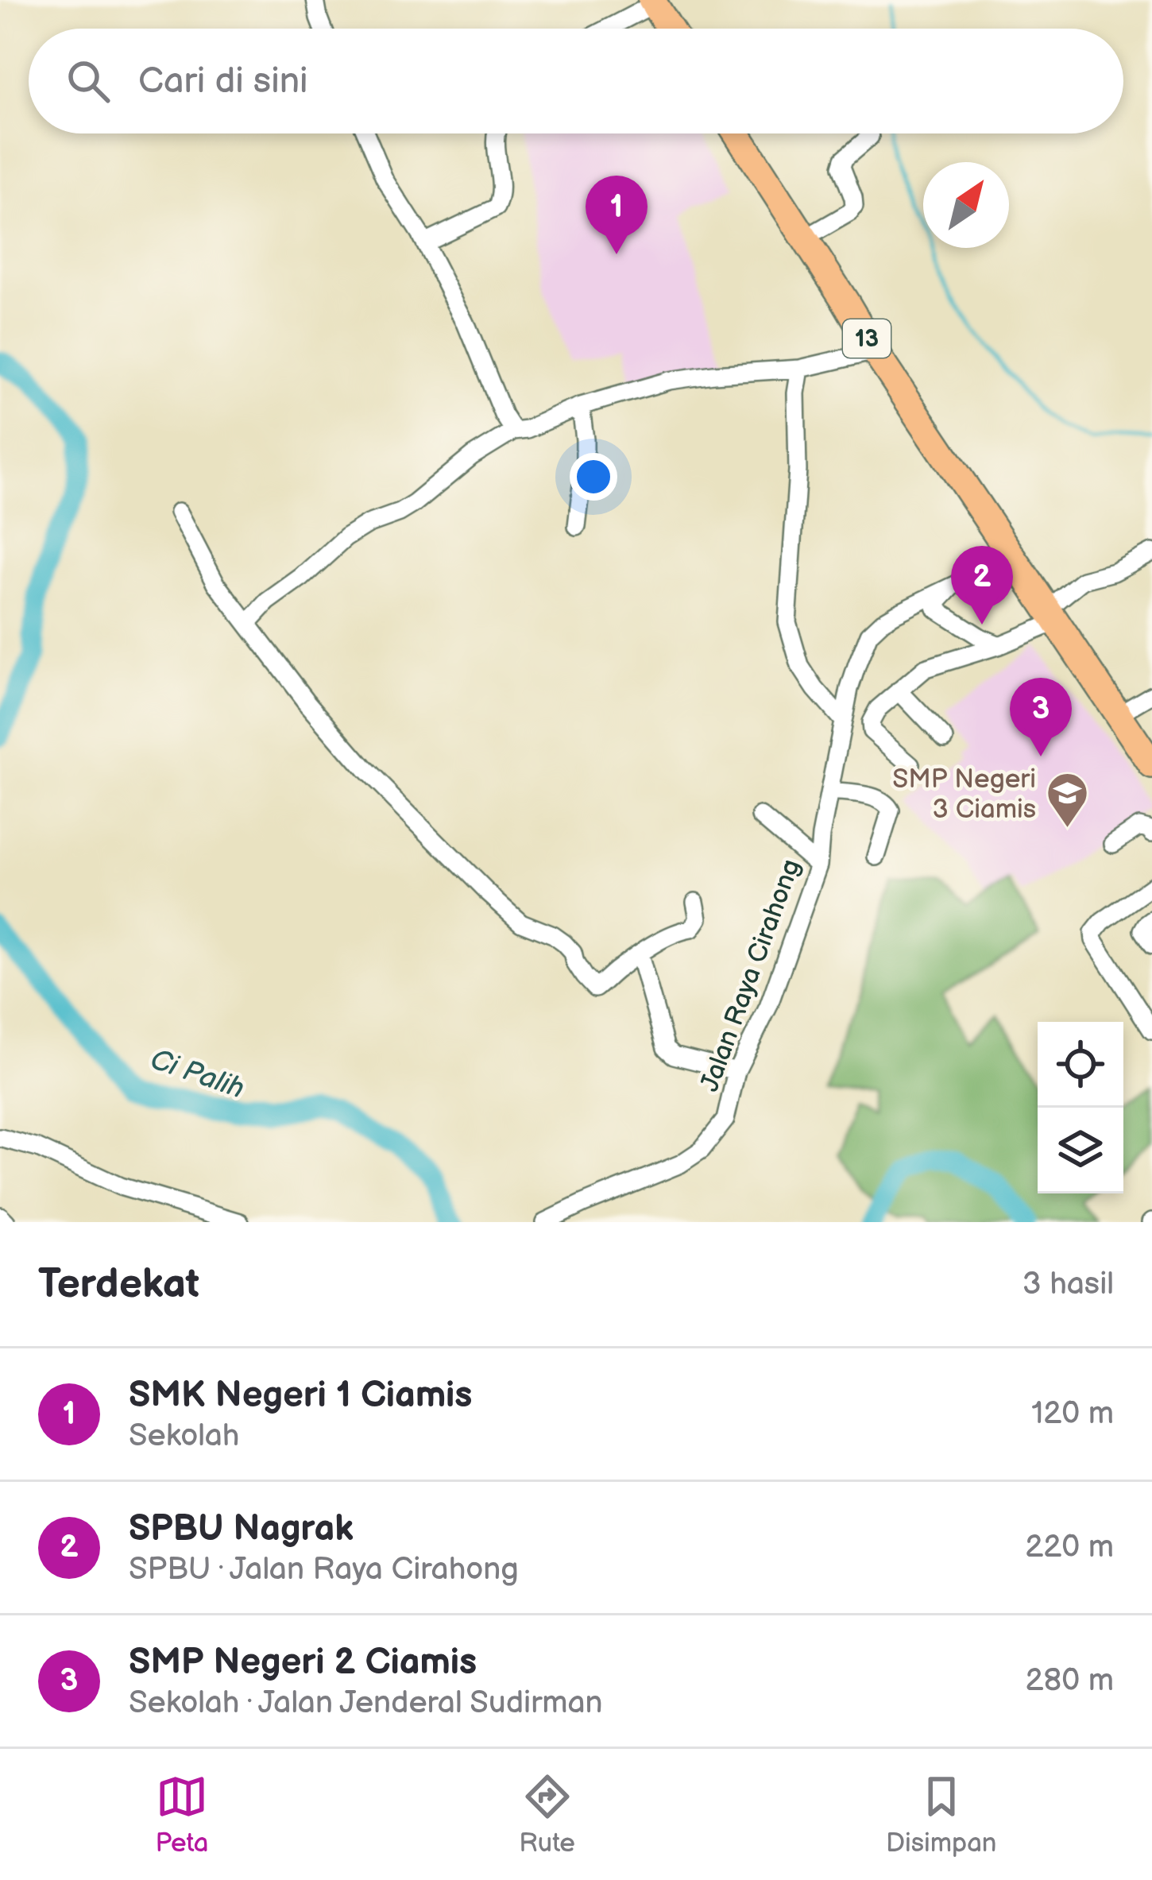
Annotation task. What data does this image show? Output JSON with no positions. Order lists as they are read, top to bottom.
{
  "streets": {
    "highway": ["13"],
    "street": ["Jalan Raya Cirahong"]
  },
  "crossings": [
    ["13", "Jalan Raya Cirahong"]
  ],
  "water": ["Ci Palih"],
  "places": {
    "school or university": ["SMP Negeri 3 Ciamis"]
  },
  "north": "top right",
  "page": {
    "search": "Cari di sini",
    "pins": ["1", "2", "3"],
    "heading": ["Terdekat", "3 hasil"],
    "list": [
      {
        "mark": "1",
        "name": "SMK Negeri 1 Ciamis",
        "note": "Sekolah",
        "value": "120 m"
      },
      {
        "mark": "2",
        "name": "SPBU Nagrak",
        "note": "SPBU · Jalan Raya Cirahong",
        "value": "220 m"
      },
      {
        "mark": "3",
        "name": "SMP Negeri 2 Ciamis",
        "note": "Sekolah · Jalan Jenderal Sudirman",
        "value": "280 m"
      }
    ],
    "nav": ["Peta", "Rute", "Disimpan"]
  }
}
